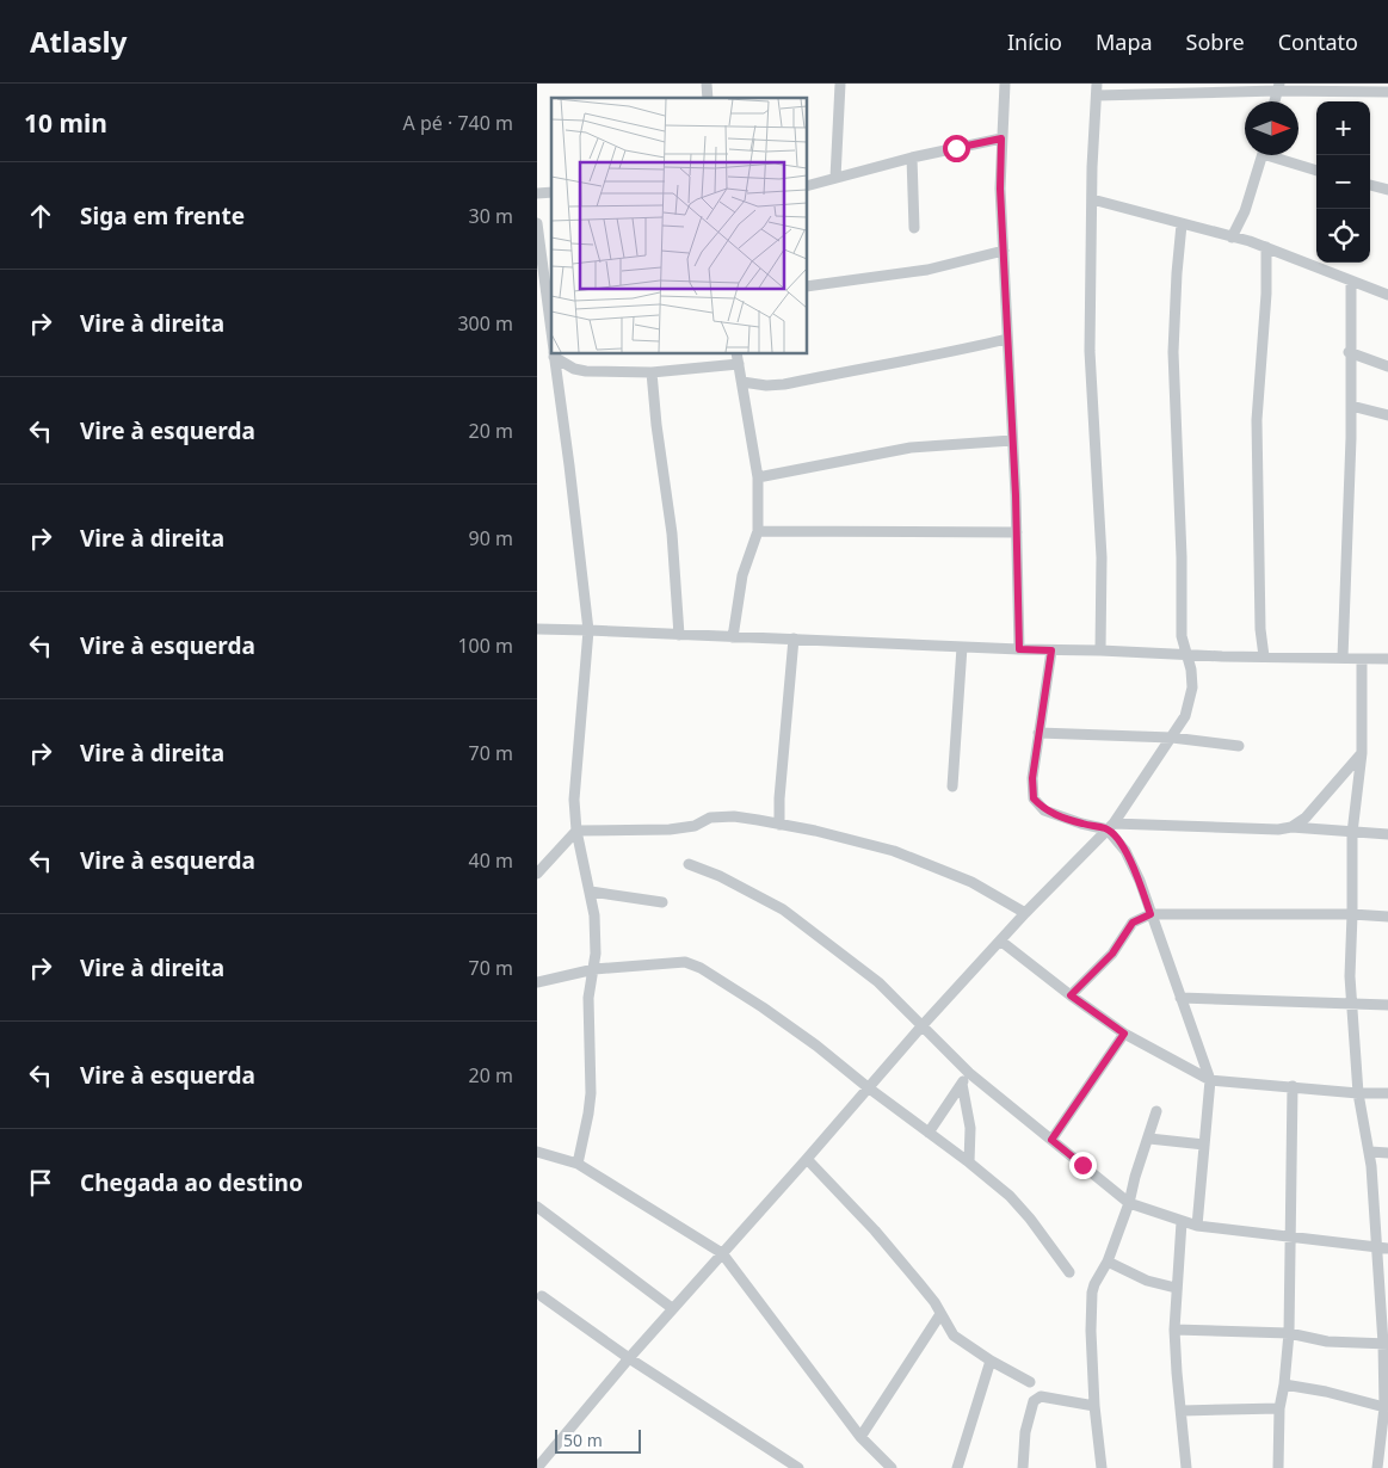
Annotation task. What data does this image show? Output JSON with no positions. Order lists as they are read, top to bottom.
{
  "scale_bar": "50 m",
  "north": "right",
  "page": {
    "header": "Atlasly",
    "nav": [
      "Início",
      "Mapa",
      "Sobre",
      "Contato"
    ],
    "heading": ["10 min", "A pé · 740 m"],
    "map_buttons": ["+", "−"],
    "list": [
      ["Siga em frente", "30 m"],
      ["Vire à direita", "300 m"],
      ["Vire à esquerda", "20 m"],
      ["Vire à direita", "90 m"],
      ["Vire à esquerda", "100 m"],
      ["Vire à direita", "70 m"],
      ["Vire à esquerda", "40 m"],
      ["Vire à direita", "70 m"],
      ["Vire à esquerda", "20 m"],
      "Chegada ao destino"
    ],
    "scale": "50 m"
  }
}
